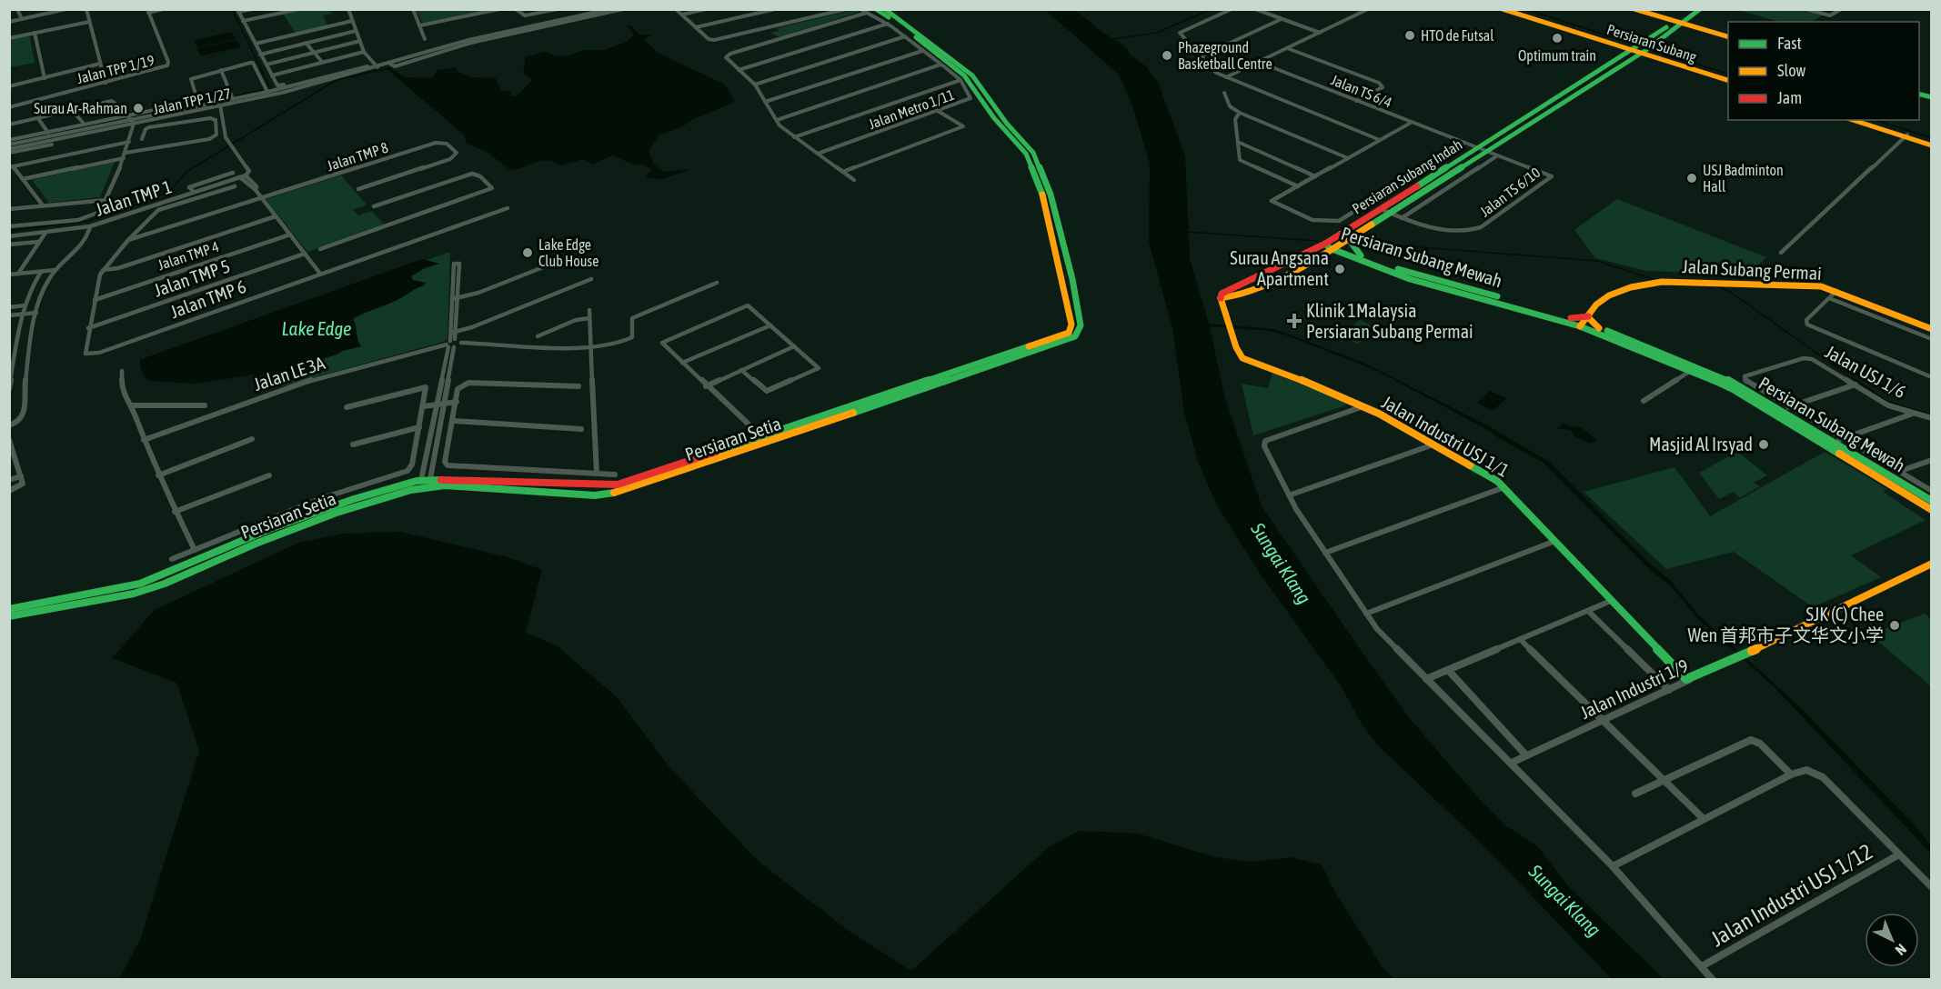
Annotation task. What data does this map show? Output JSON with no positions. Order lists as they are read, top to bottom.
{
  "streets": {
    "street": [
      "Persiaran Subang",
      "Jalan TPP 1/19",
      "Jalan TS 6/4",
      "Jalan TPP 1/27",
      "Jalan Metro 1/11",
      "Jalan TMP 8",
      "Persiaran Subang Indah",
      "Jalan TS 6/10",
      "Jalan TMP 1",
      "Jalan TMP 4",
      "Persiaran Subang Mewah",
      "Jalan Subang Permai",
      "Jalan TMP 5",
      "Jalan TMP 6",
      "Jalan USJ 1/6",
      "Jalan LE 3A",
      "Jalan Industri USJ 1/1",
      "Persiaran Setia",
      "Jalan Industri 1/9",
      "Jalan Industri USJ 1/12"
    ]
  },
  "crossings": [
    ["Persiaran Subang", "Persiaran Subang Indah"],
    ["Jalan TS 6/4", "Persiaran Subang Indah"],
    ["Jalan TS 6/4", "Jalan TS 6/10"],
    ["Persiaran Subang Indah", "Jalan TS 6/10"],
    ["Persiaran Subang Indah", "Persiaran Subang Mewah"],
    ["Persiaran Subang Indah", "Jalan Industri USJ 1/1"],
    ["Persiaran Subang Mewah", "Jalan Subang Permai"],
    ["Jalan TMP 5", "Jalan TMP 6"],
    ["Jalan Industri USJ 1/1", "Jalan Industri 1/9"]
  ],
  "water": ["Lake Edge", "Sungai Klang"],
  "places": {
    "other": [
      "HTO de Futsal",
      "Optimum train",
      "Phazeground Basketball Centre",
      "Surau Ar-Rahman",
      "USJ Badminton Hall",
      "Lake Edge Club House",
      "Surau Angsana Apartment",
      "Masjid Al Irsyad",
      "SJK (C) Chee Wen 首邦市子文华文小学"
    ],
    "health": ["Klinik 1Malaysia Persiaran Subang Permai"]
  },
  "legend": ["Fast", "Slow", "Jam"],
  "north": "bottom right"
}
